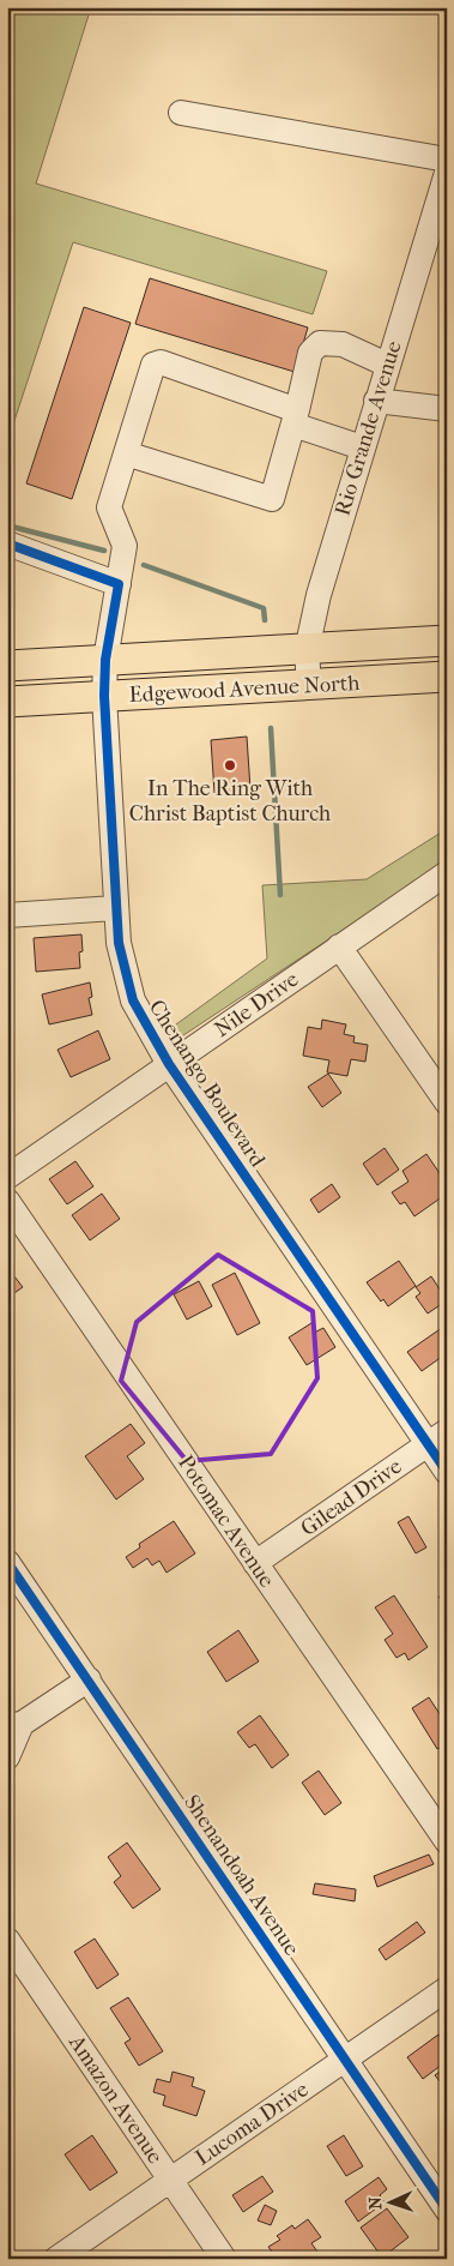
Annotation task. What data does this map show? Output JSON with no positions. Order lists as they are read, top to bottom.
{
  "streets": {
    "main road": ["Edgewood Avenue North"],
    "street": [
      "Rio Grande Avenue",
      "Nile Drive",
      "Chenango Boulevard",
      "Gilead Drive",
      "Potomac Avenue",
      "Shenandoah Avenue",
      "Amazon Avenue",
      "Lucoma Drive"
    ]
  },
  "crossings": [
    ["Rio Grande Avenue", "Edgewood Avenue North"],
    ["Edgewood Avenue North", "Chenango Boulevard"],
    ["Nile Drive", "Chenango Boulevard"],
    ["Chenango Boulevard", "Gilead Drive"],
    ["Gilead Drive", "Potomac Avenue"],
    ["Shenandoah Avenue", "Lucoma Drive"],
    ["Amazon Avenue", "Lucoma Drive"]
  ],
  "places": ["In The Ring With Christ Baptist Church"],
  "north": "left"
}
